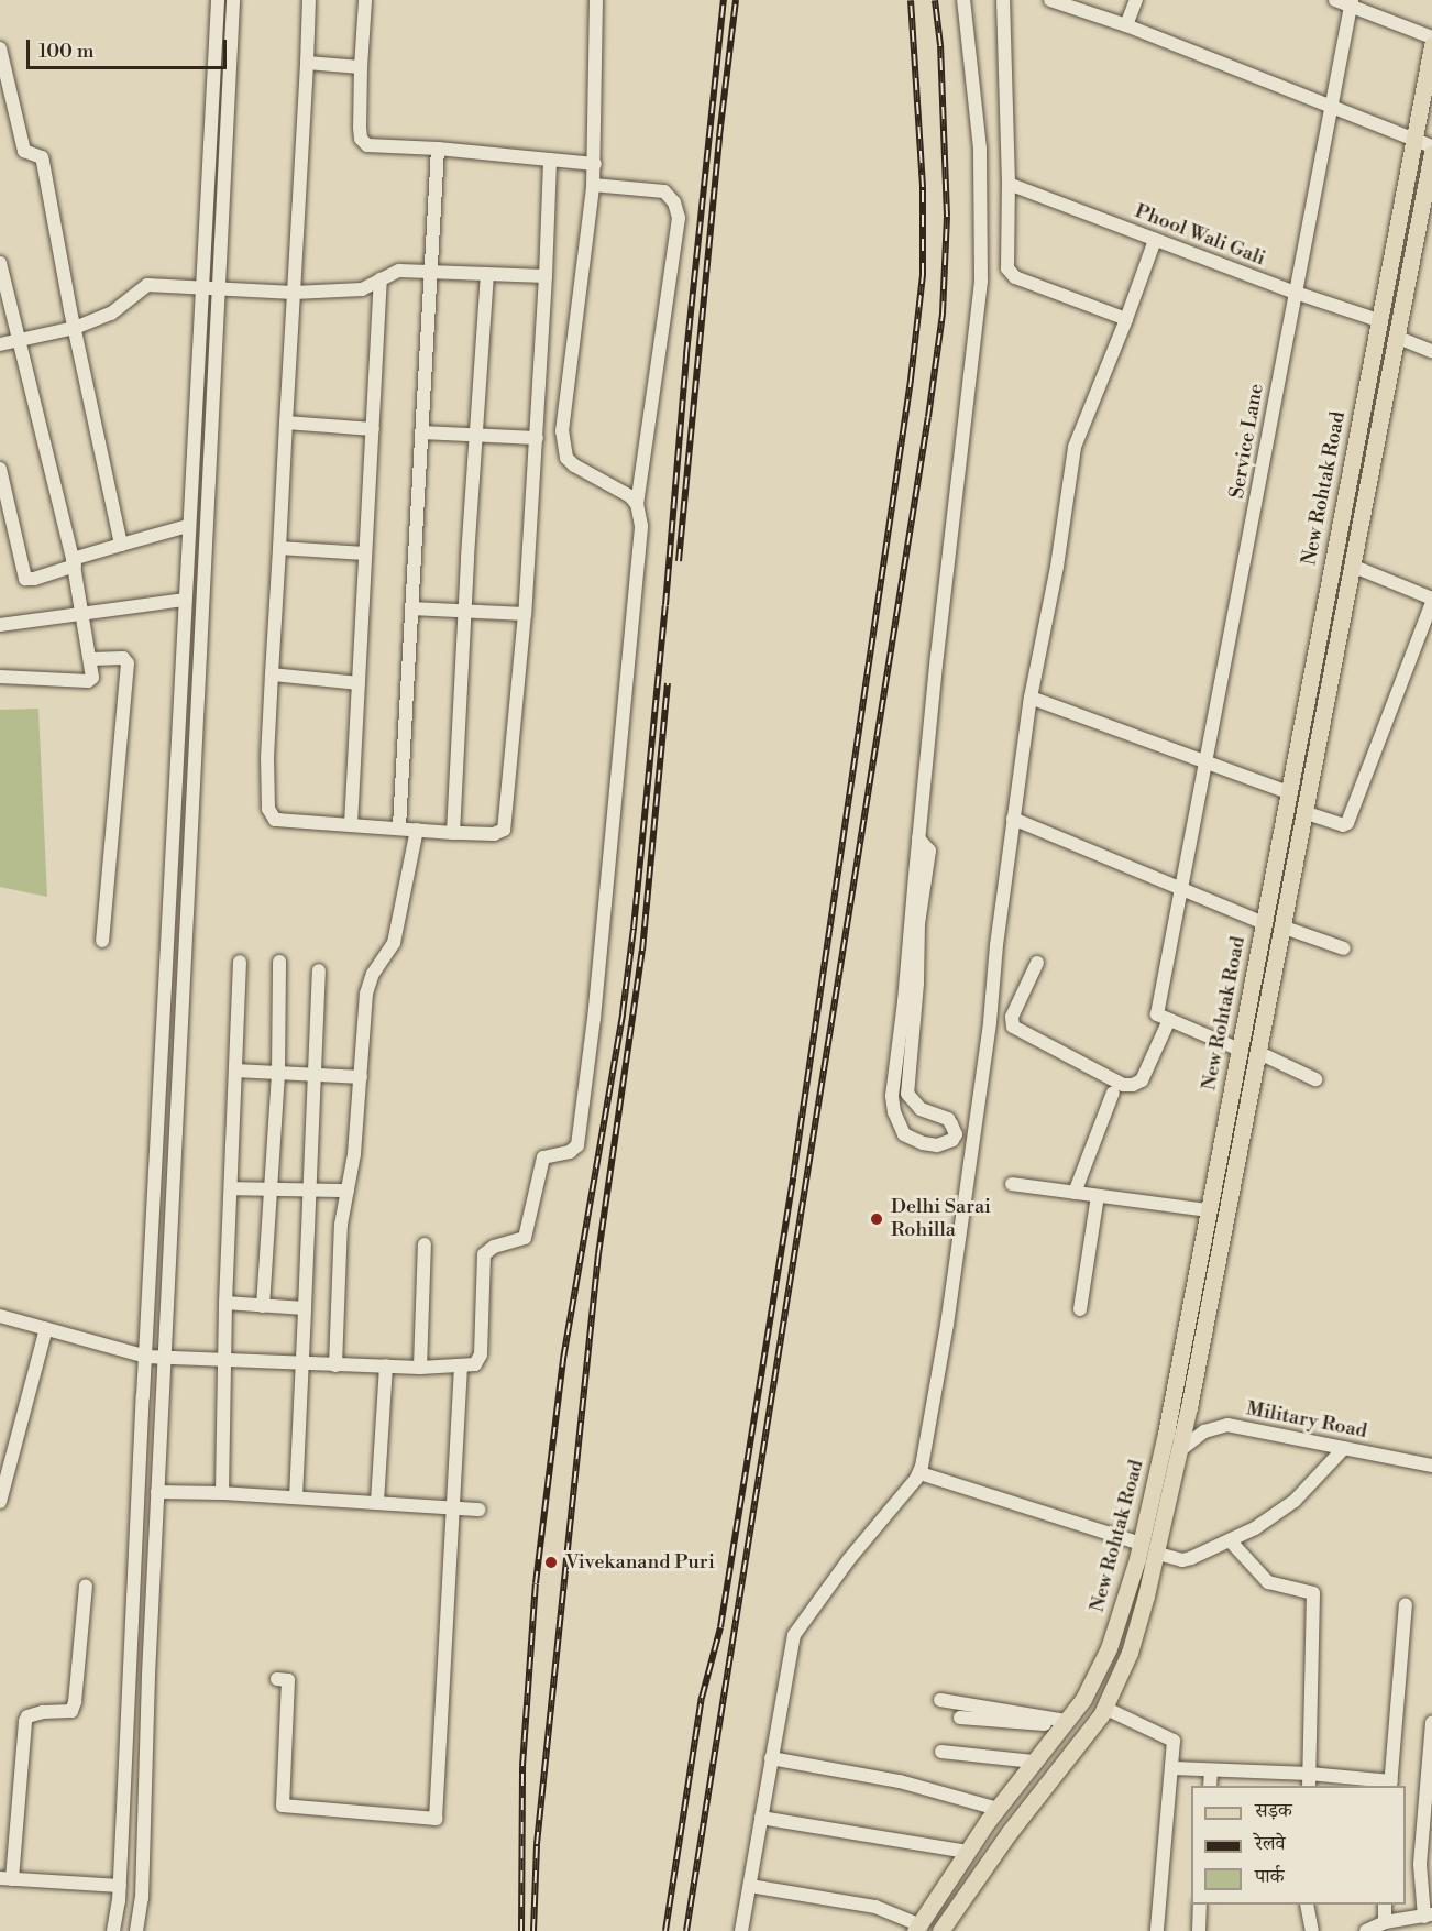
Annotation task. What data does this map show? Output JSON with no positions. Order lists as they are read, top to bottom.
{
  "streets": {
    "main road": ["New Rohtak Road"],
    "street": ["Phool Wali Gali", "Service Lane", "Military Road"]
  },
  "crossings": [
    ["Phool Wali Gali", "Service Lane"],
    ["Phool Wali Gali", "New Rohtak Road"],
    ["New Rohtak Road", "Military Road"]
  ],
  "places": ["Delhi Sarai Rohilla", "Vivekanand Puri"],
  "legend": ["सड़क", "रेलवे", "पार्क"],
  "scale_bar": "100 m"
}
